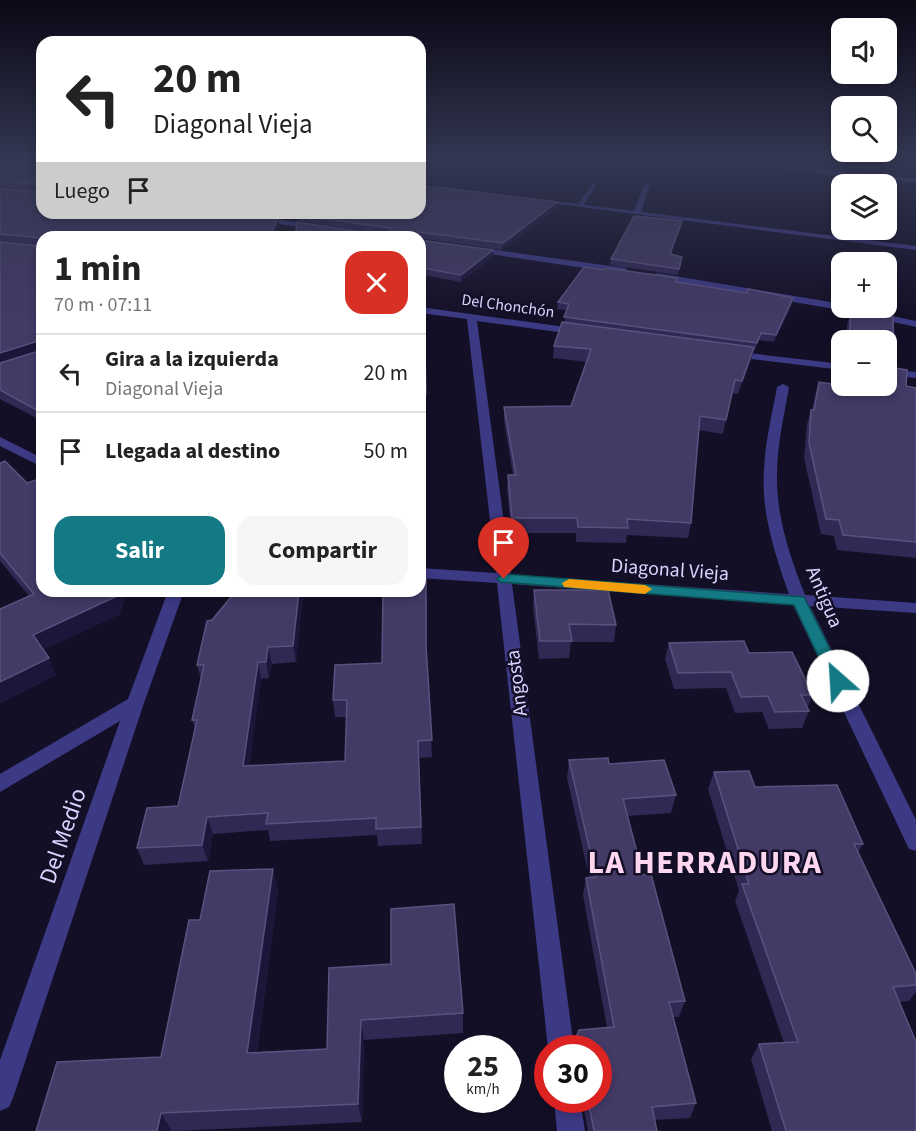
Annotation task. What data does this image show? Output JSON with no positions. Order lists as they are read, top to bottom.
{
  "streets": {
    "street": [
      "Del Chonchón",
      "Diagonal Vieja",
      "Antigua",
      "Angosta",
      "Del Medio"
    ]
  },
  "crossings": [
    ["Del Chonchón", "Angosta"],
    ["Diagonal Vieja", "Antigua"],
    ["Diagonal Vieja", "Angosta"]
  ],
  "districts": ["LA HERRADURA"],
  "page": {
    "map_buttons": ["+", "−"],
    "turn": ["20 m", "Diagonal Vieja"],
    "then": "Luego",
    "heading": ["1 min", "70 m · 07:11"],
    "list": [
      {
        "name": "Gira a la izquierda",
        "note": "Diagonal Vieja",
        "value": "20 m"
      },
      {
        "name": "Llegada al destino",
        "value": "50 m"
      }
    ],
    "buttons": ["Salir", "Compartir"],
    "speed": "25 km/h",
    "limit": "30"
  }
}
